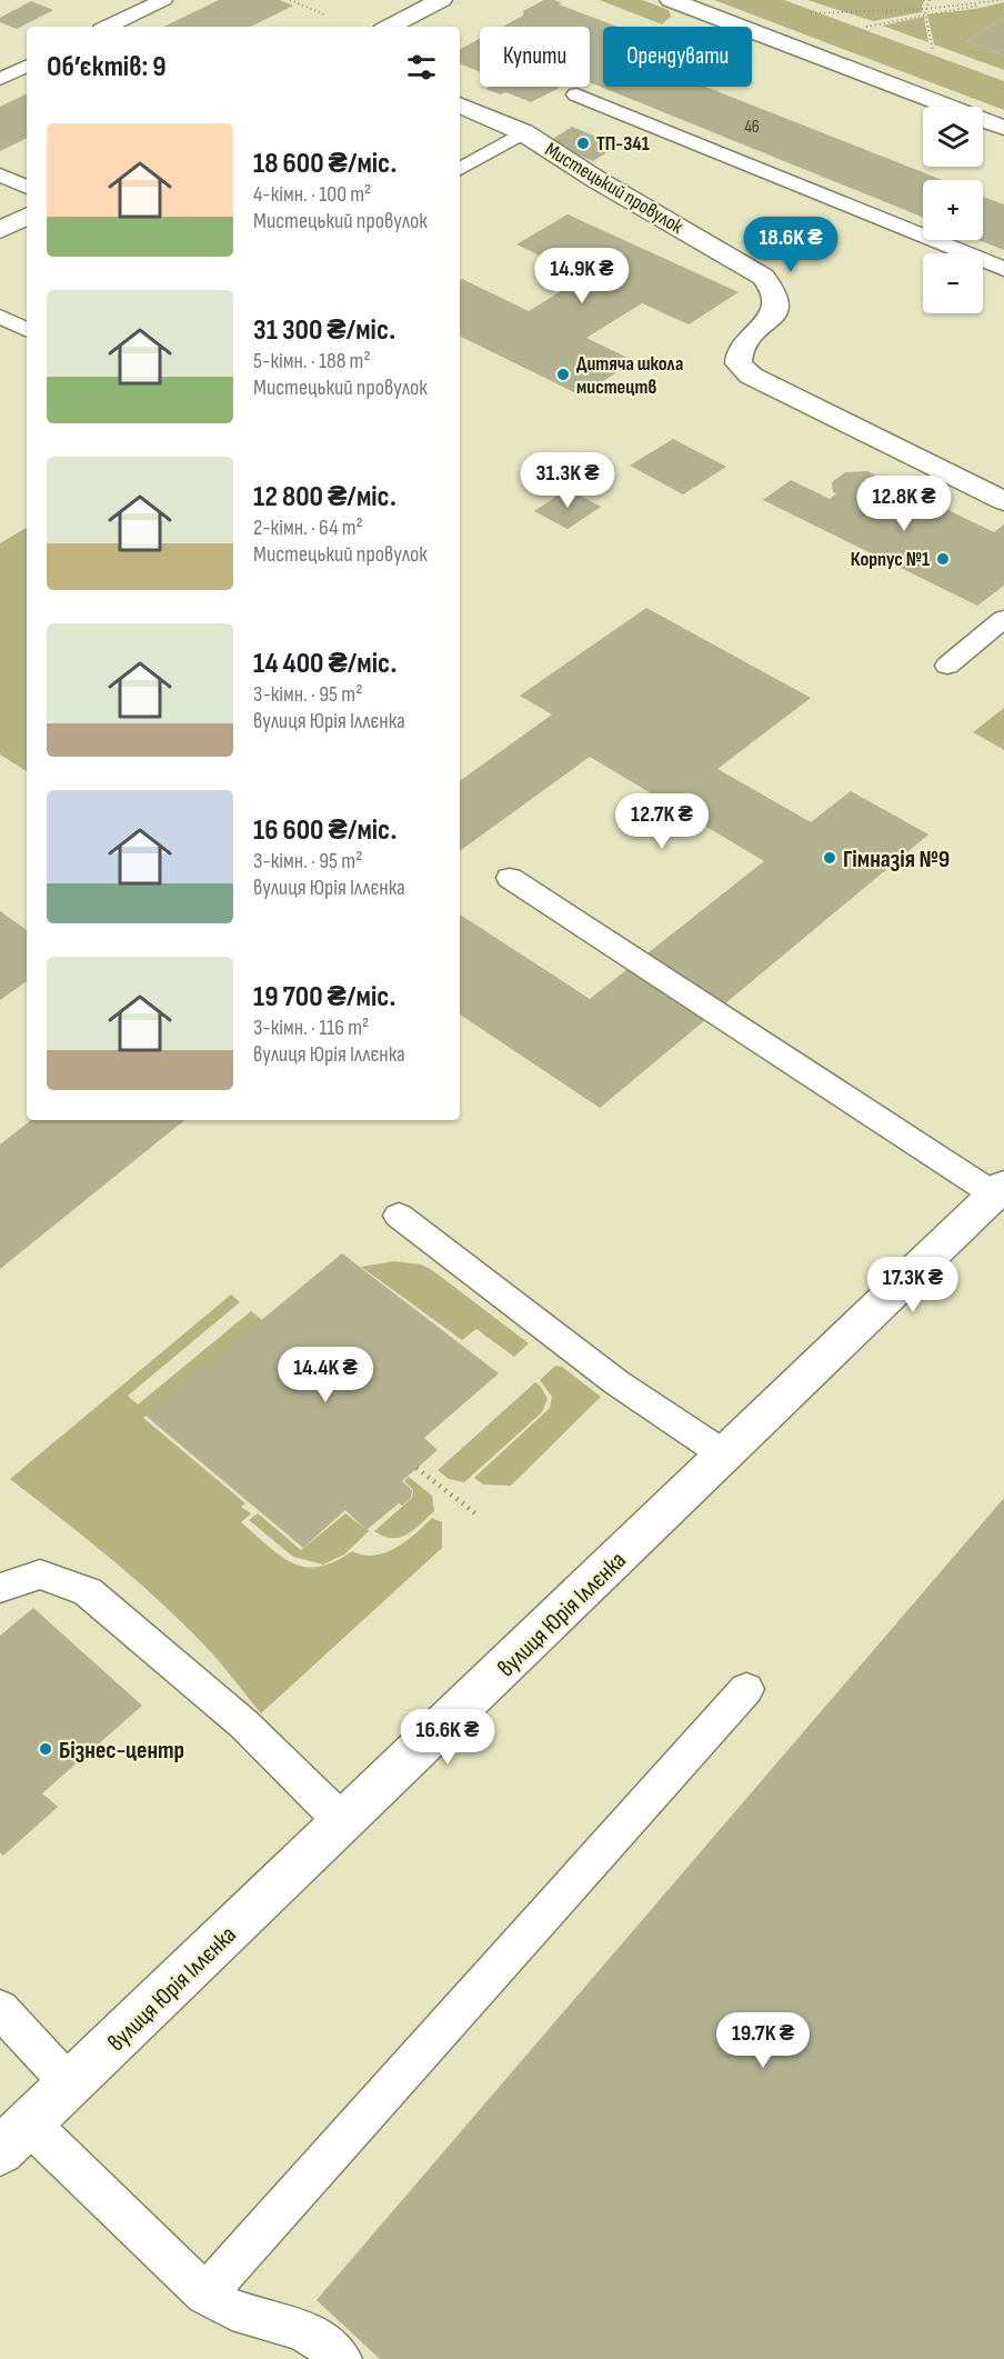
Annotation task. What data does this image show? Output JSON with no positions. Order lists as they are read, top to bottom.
{
  "streets": {
    "street": ["Мистецький провулок", "вулиця Юрія Іллєнка"]
  },
  "places": [
    "ТП-341",
    "Дитяча школа мистецтв",
    "Корпус №1",
    "Гімназія №9",
    "Бізнес-центр"
  ],
  "house_numbers": ["46"],
  "page": {
    "chip": ["Купити", "Орендувати"],
    "heading": "Об’єктів: 9",
    "map_buttons": ["+", "−"],
    "list": [
      {
        "name": "18 600 ₴/міс.",
        "note": "4-кімн. · 100 m² · Мистецький провулок"
      },
      {
        "name": "31 300 ₴/міс.",
        "note": "5-кімн. · 188 m² · Мистецький провулок"
      },
      {
        "name": "12 800 ₴/міс.",
        "note": "2-кімн. · 64 m² · Мистецький провулок"
      },
      {
        "name": "14 400 ₴/міс.",
        "note": "3-кімн. · 95 m² · вулиця Юрія Іллєнка"
      },
      {
        "name": "16 600 ₴/міс.",
        "note": "3-кімн. · 95 m² · вулиця Юрія Іллєнка"
      },
      {
        "name": "19 700 ₴/міс.",
        "note": "3-кімн. · 116 m² · вулиця Юрія Іллєнка"
      }
    ],
    "price": [
      "18.6K ₴",
      "14.9K ₴",
      "31.3K ₴",
      "12.8K ₴",
      "12.7K ₴",
      "17.3K ₴",
      "14.4K ₴",
      "16.6K ₴",
      "19.7K ₴"
    ]
  }
}
